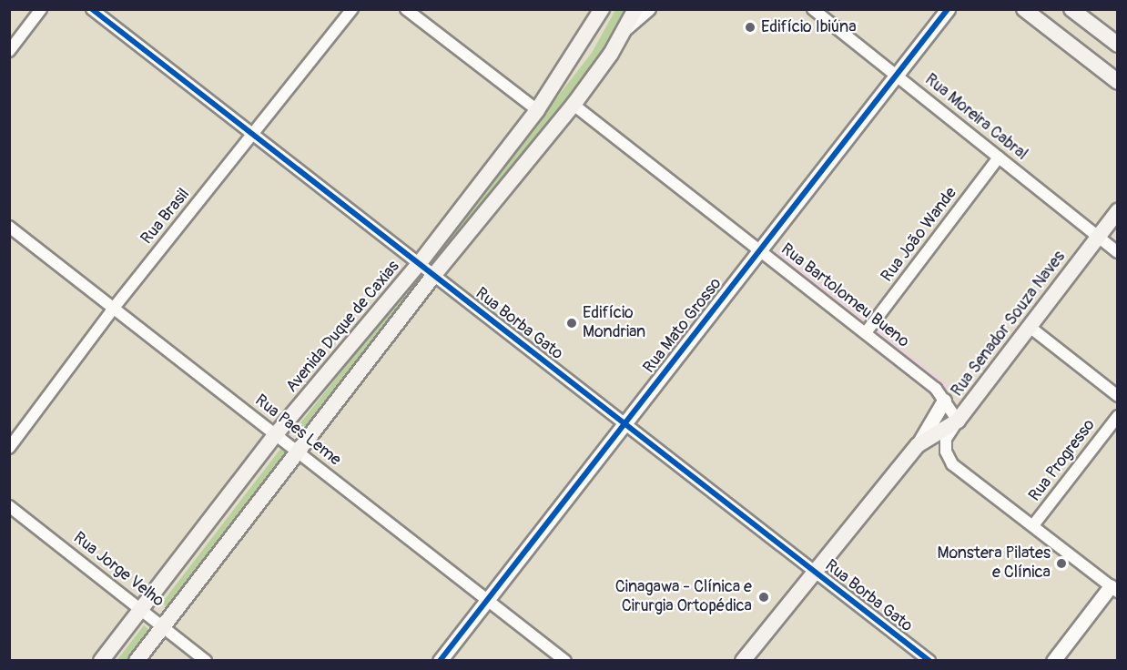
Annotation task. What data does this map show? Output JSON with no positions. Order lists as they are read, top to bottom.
{
  "streets": {
    "main road": ["Rua Senador Souza Naves", "Avenida Duque de Caxias"],
    "street": [
      "Rua Moreira Cabral",
      "Rua Brasil",
      "Rua João Wande",
      "Rua Bartolomeu Bueno",
      "Rua Borba Gato",
      "Rua Mato Grosso",
      "Rua Paes Leme",
      "Rua Progresso",
      "Rua Jorge Velho"
    ]
  },
  "crossings": [
    ["Rua Moreira Cabral", "Rua João Wande"],
    ["Rua Moreira Cabral", "Rua Senador Souza Naves"],
    ["Rua Moreira Cabral", "Rua Mato Grosso"],
    ["Rua Brasil", "Rua Borba Gato"],
    ["Rua Brasil", "Rua Paes Leme"],
    ["Rua João Wande", "Rua Bartolomeu Bueno"],
    ["Rua Bartolomeu Bueno", "Rua Senador Souza Naves"],
    ["Rua Bartolomeu Bueno", "Rua Mato Grosso"],
    ["Rua Borba Gato", "Rua Senador Souza Naves"],
    ["Rua Borba Gato", "Rua Mato Grosso"],
    ["Rua Borba Gato", "Avenida Duque de Caxias"],
    ["Rua Mato Grosso", "Rua Paes Leme"],
    ["Avenida Duque de Caxias", "Rua Paes Leme"],
    ["Avenida Duque de Caxias", "Rua Jorge Velho"]
  ],
  "places": [
    "Edifício Ibiúna",
    "Edifício Mondrian",
    "Monstera Pilates e Clínica",
    "Cinagawa - Clínica e Cirurgia Ortopédica"
  ]
}
